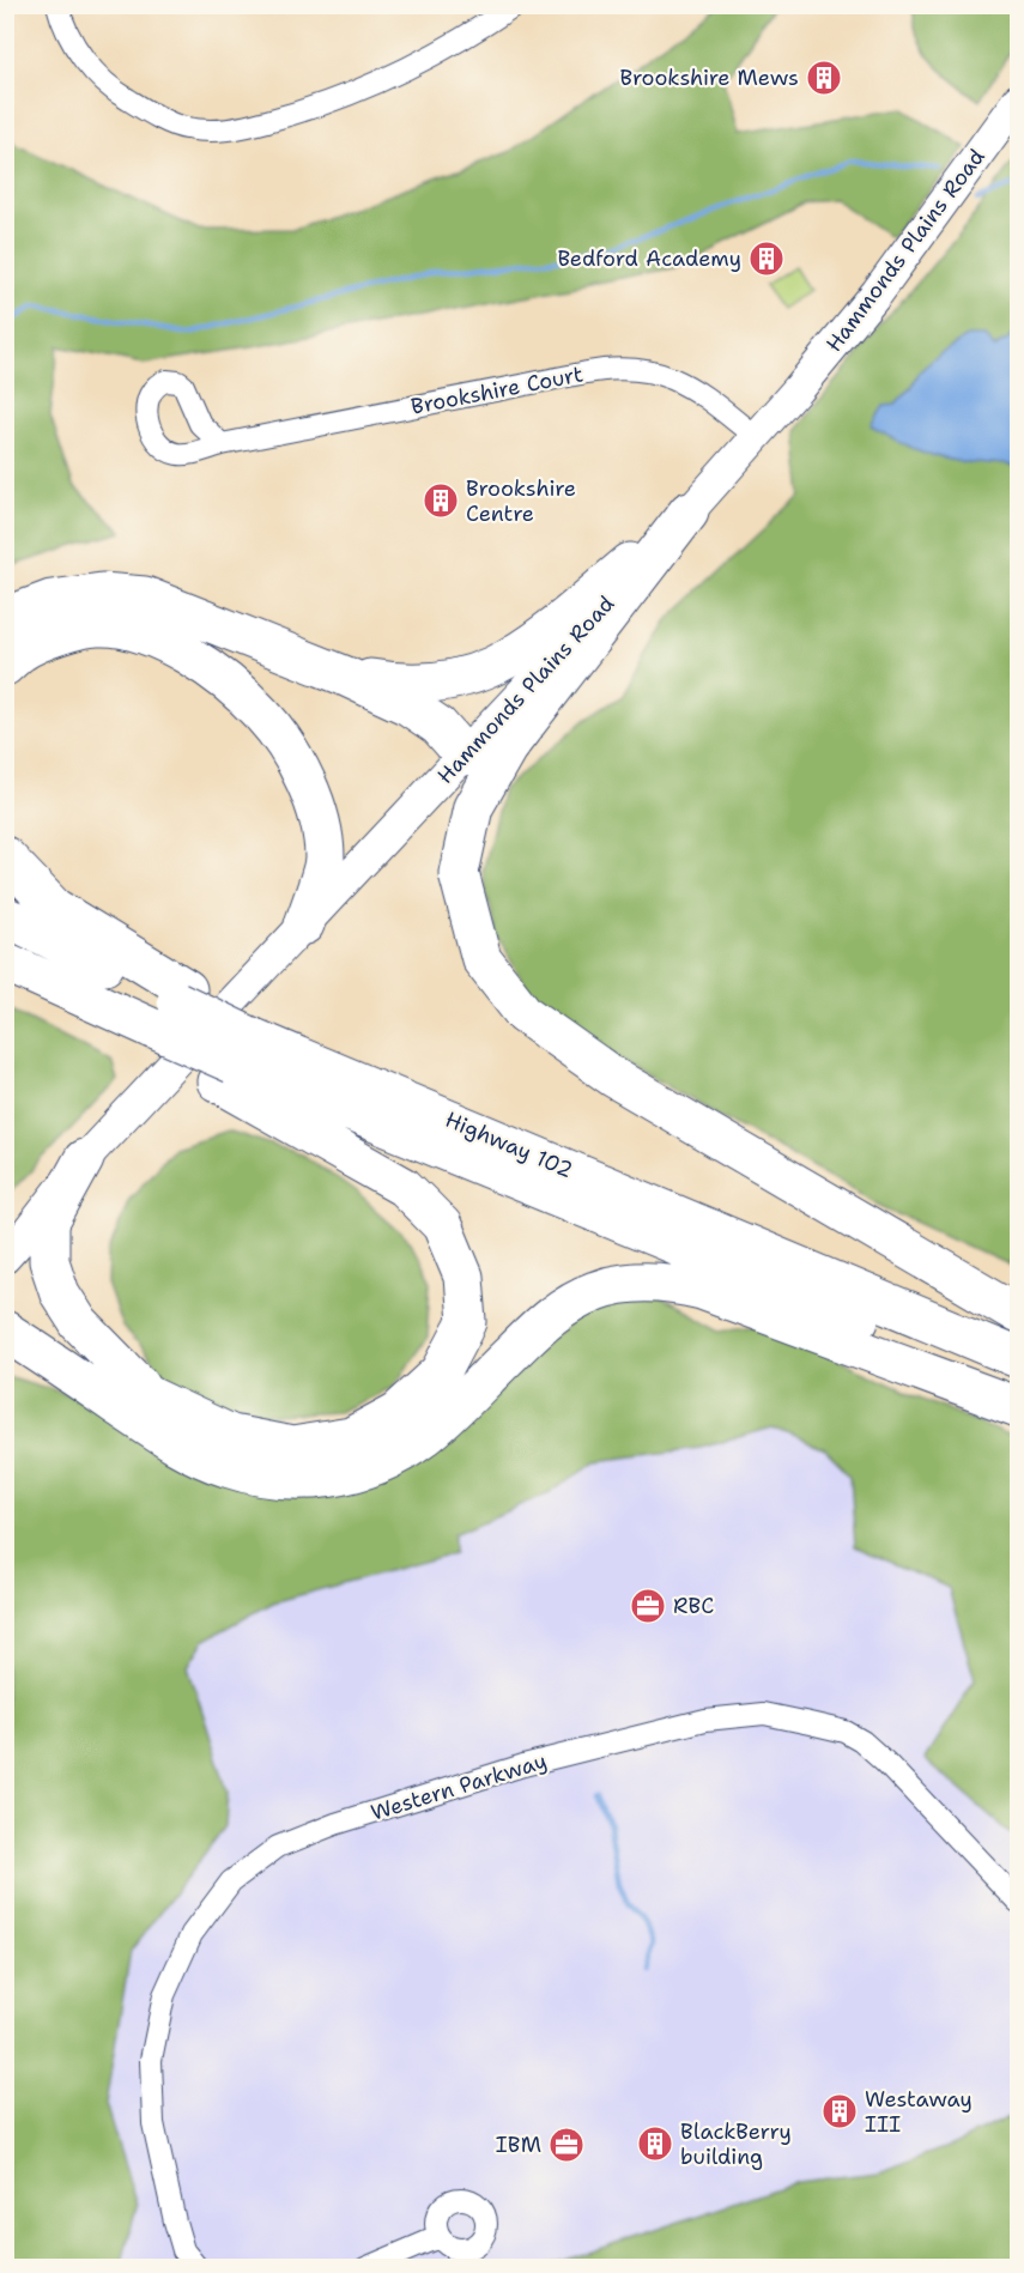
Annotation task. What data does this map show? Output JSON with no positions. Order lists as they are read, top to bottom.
{
  "streets": {
    "highway": ["Highway 102"],
    "main road": ["Hammonds Plains Road"],
    "street": ["Brookshire Court", "Western Parkway"]
  },
  "crossings": [
    ["Hammonds Plains Road", "Brookshire Court"]
  ],
  "places": {
    "building": [
      "Brookshire Mews",
      "Bedford Academy",
      "Brookshire Centre",
      "Westaway III",
      "BlackBerry building"
    ],
    "office": ["RBC", "IBM"]
  }
}
